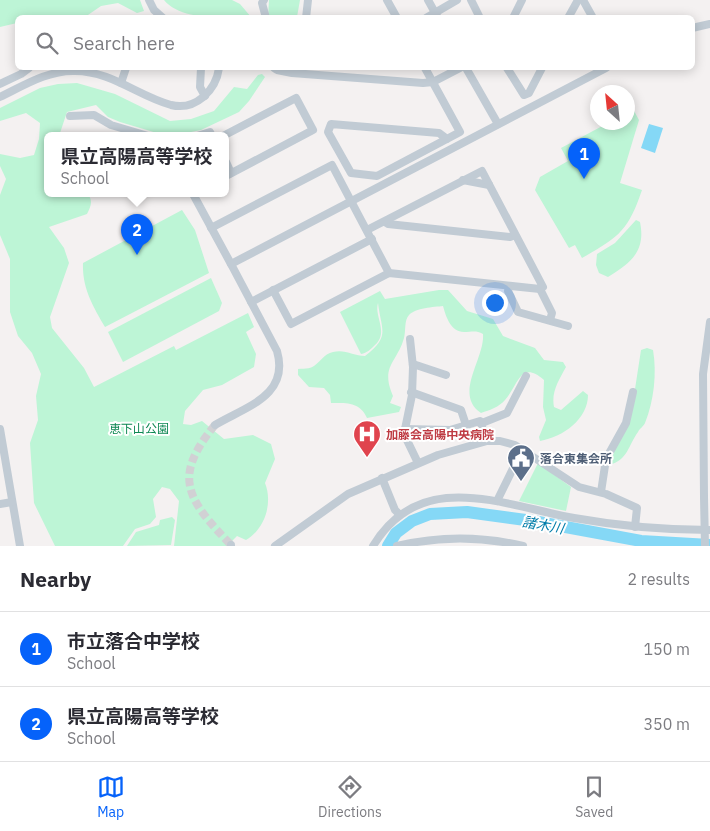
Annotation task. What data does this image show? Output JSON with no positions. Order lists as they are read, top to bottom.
{
  "water": ["諸木川"],
  "parks": ["恵下山公園"],
  "places": {
    "hospital": ["加藤会高陽中央病院"],
    "public building": ["落合東集会所"]
  },
  "north": "top left",
  "page": {
    "search": "Search here",
    "popup": ["県立高陽高等学校", "School"],
    "pins": ["1", "2"],
    "heading": ["Nearby", "2 results"],
    "list": [
      {
        "mark": "1",
        "name": "市立落合中学校",
        "note": "School",
        "value": "150 m"
      },
      {
        "mark": "2",
        "name": "県立高陽高等学校",
        "note": "School",
        "value": "350 m"
      }
    ],
    "nav": ["Map", "Directions", "Saved"]
  }
}
